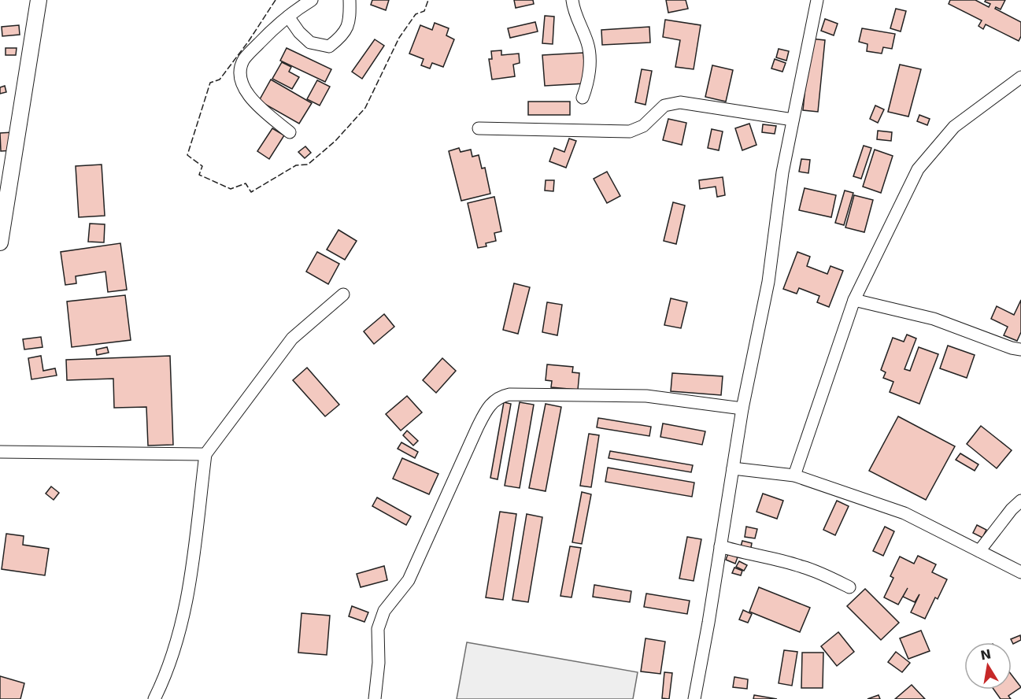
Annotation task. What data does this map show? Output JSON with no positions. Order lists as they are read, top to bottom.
{
  "north": "top"
}
